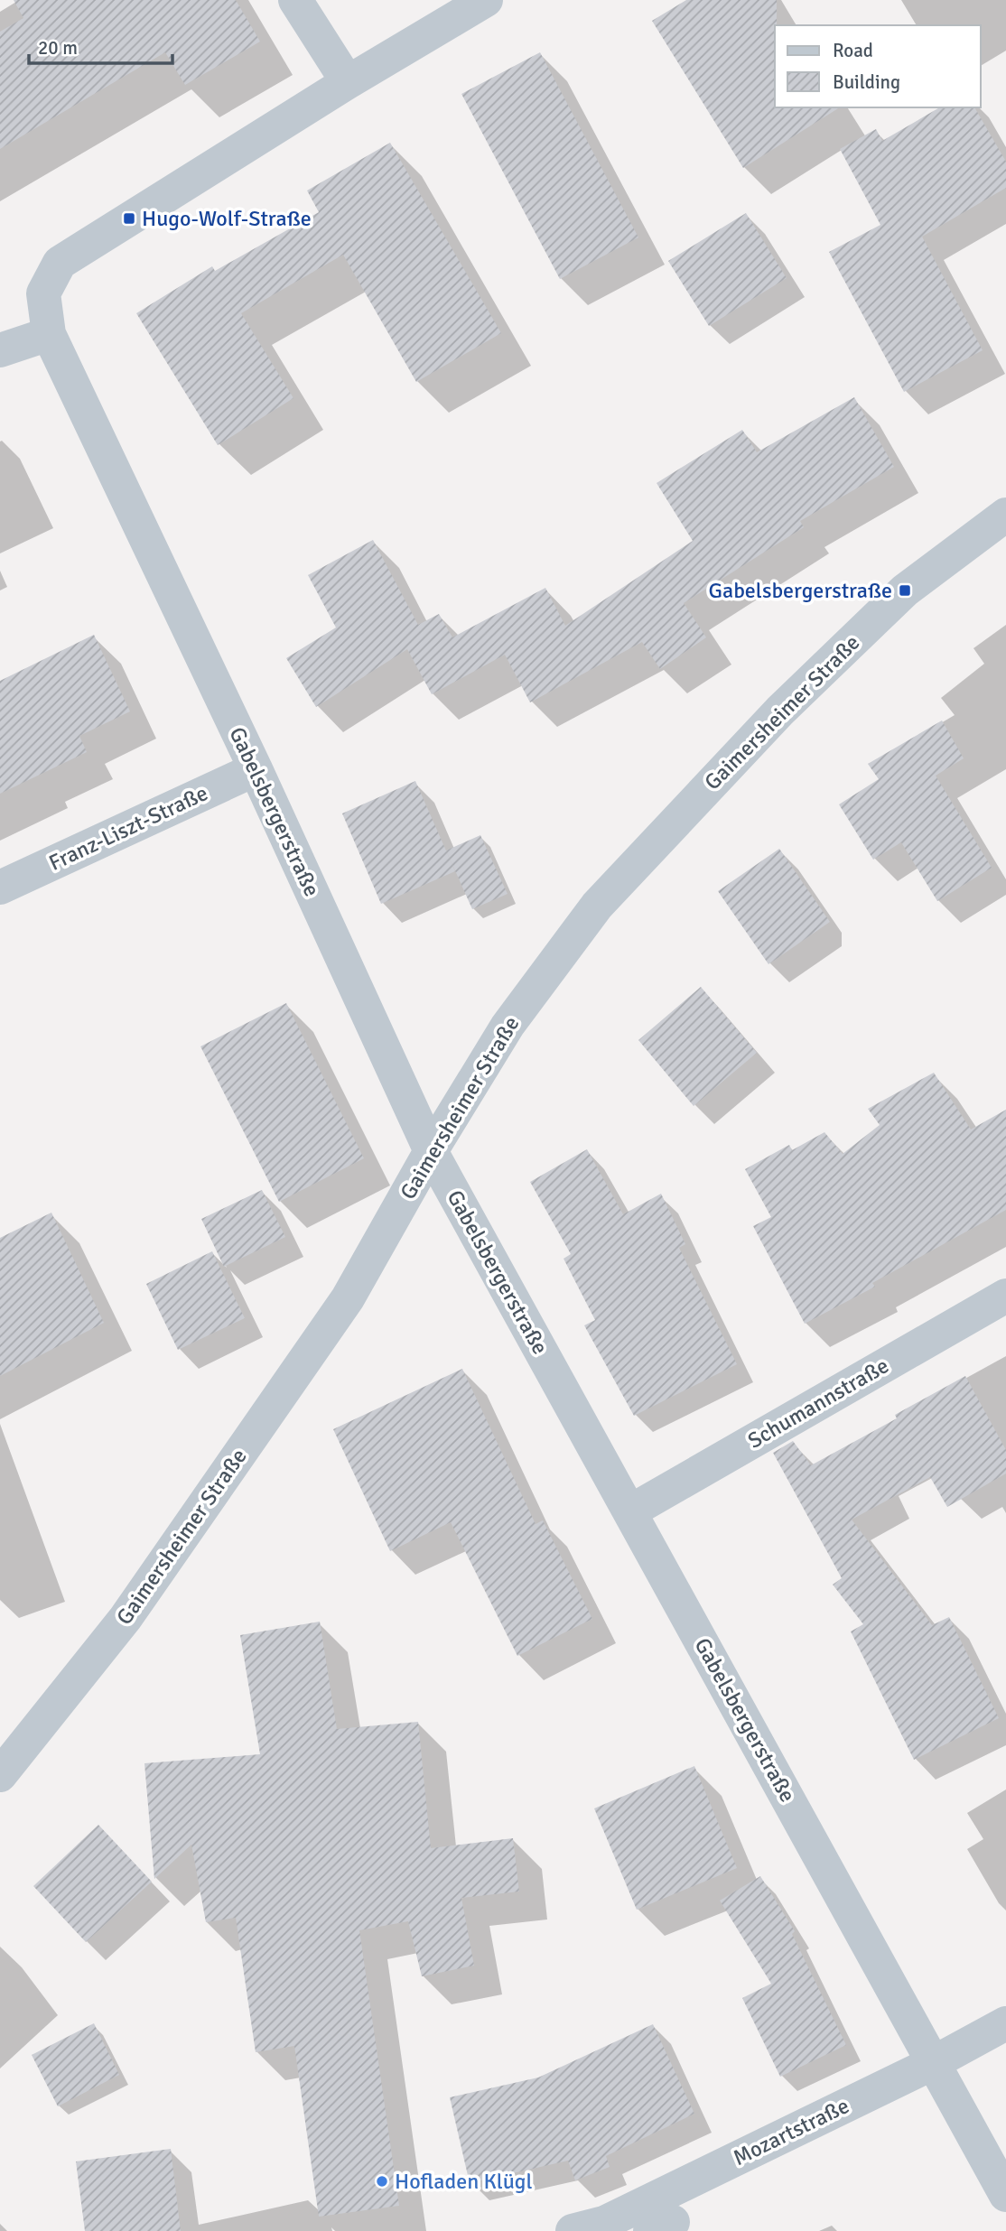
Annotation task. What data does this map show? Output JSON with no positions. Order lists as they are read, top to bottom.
{
  "streets": {
    "street": [
      "Gaimersheimer Straße",
      "Gabelsbergerstraße",
      "Franz-Liszt-Straße",
      "Schumannstraße",
      "Mozartstraße"
    ]
  },
  "crossings": [
    ["Gaimersheimer Straße", "Gabelsbergerstraße"],
    ["Gabelsbergerstraße", "Franz-Liszt-Straße"],
    ["Gabelsbergerstraße", "Schumannstraße"],
    ["Gabelsbergerstraße", "Mozartstraße"]
  ],
  "places": {
    "transit": ["Hugo-Wolf-Straße", "Gabelsbergerstraße"],
    "other": ["Hofladen Klügl"]
  },
  "legend": ["Road", "Building"],
  "scale_bar": "20 m"
}
